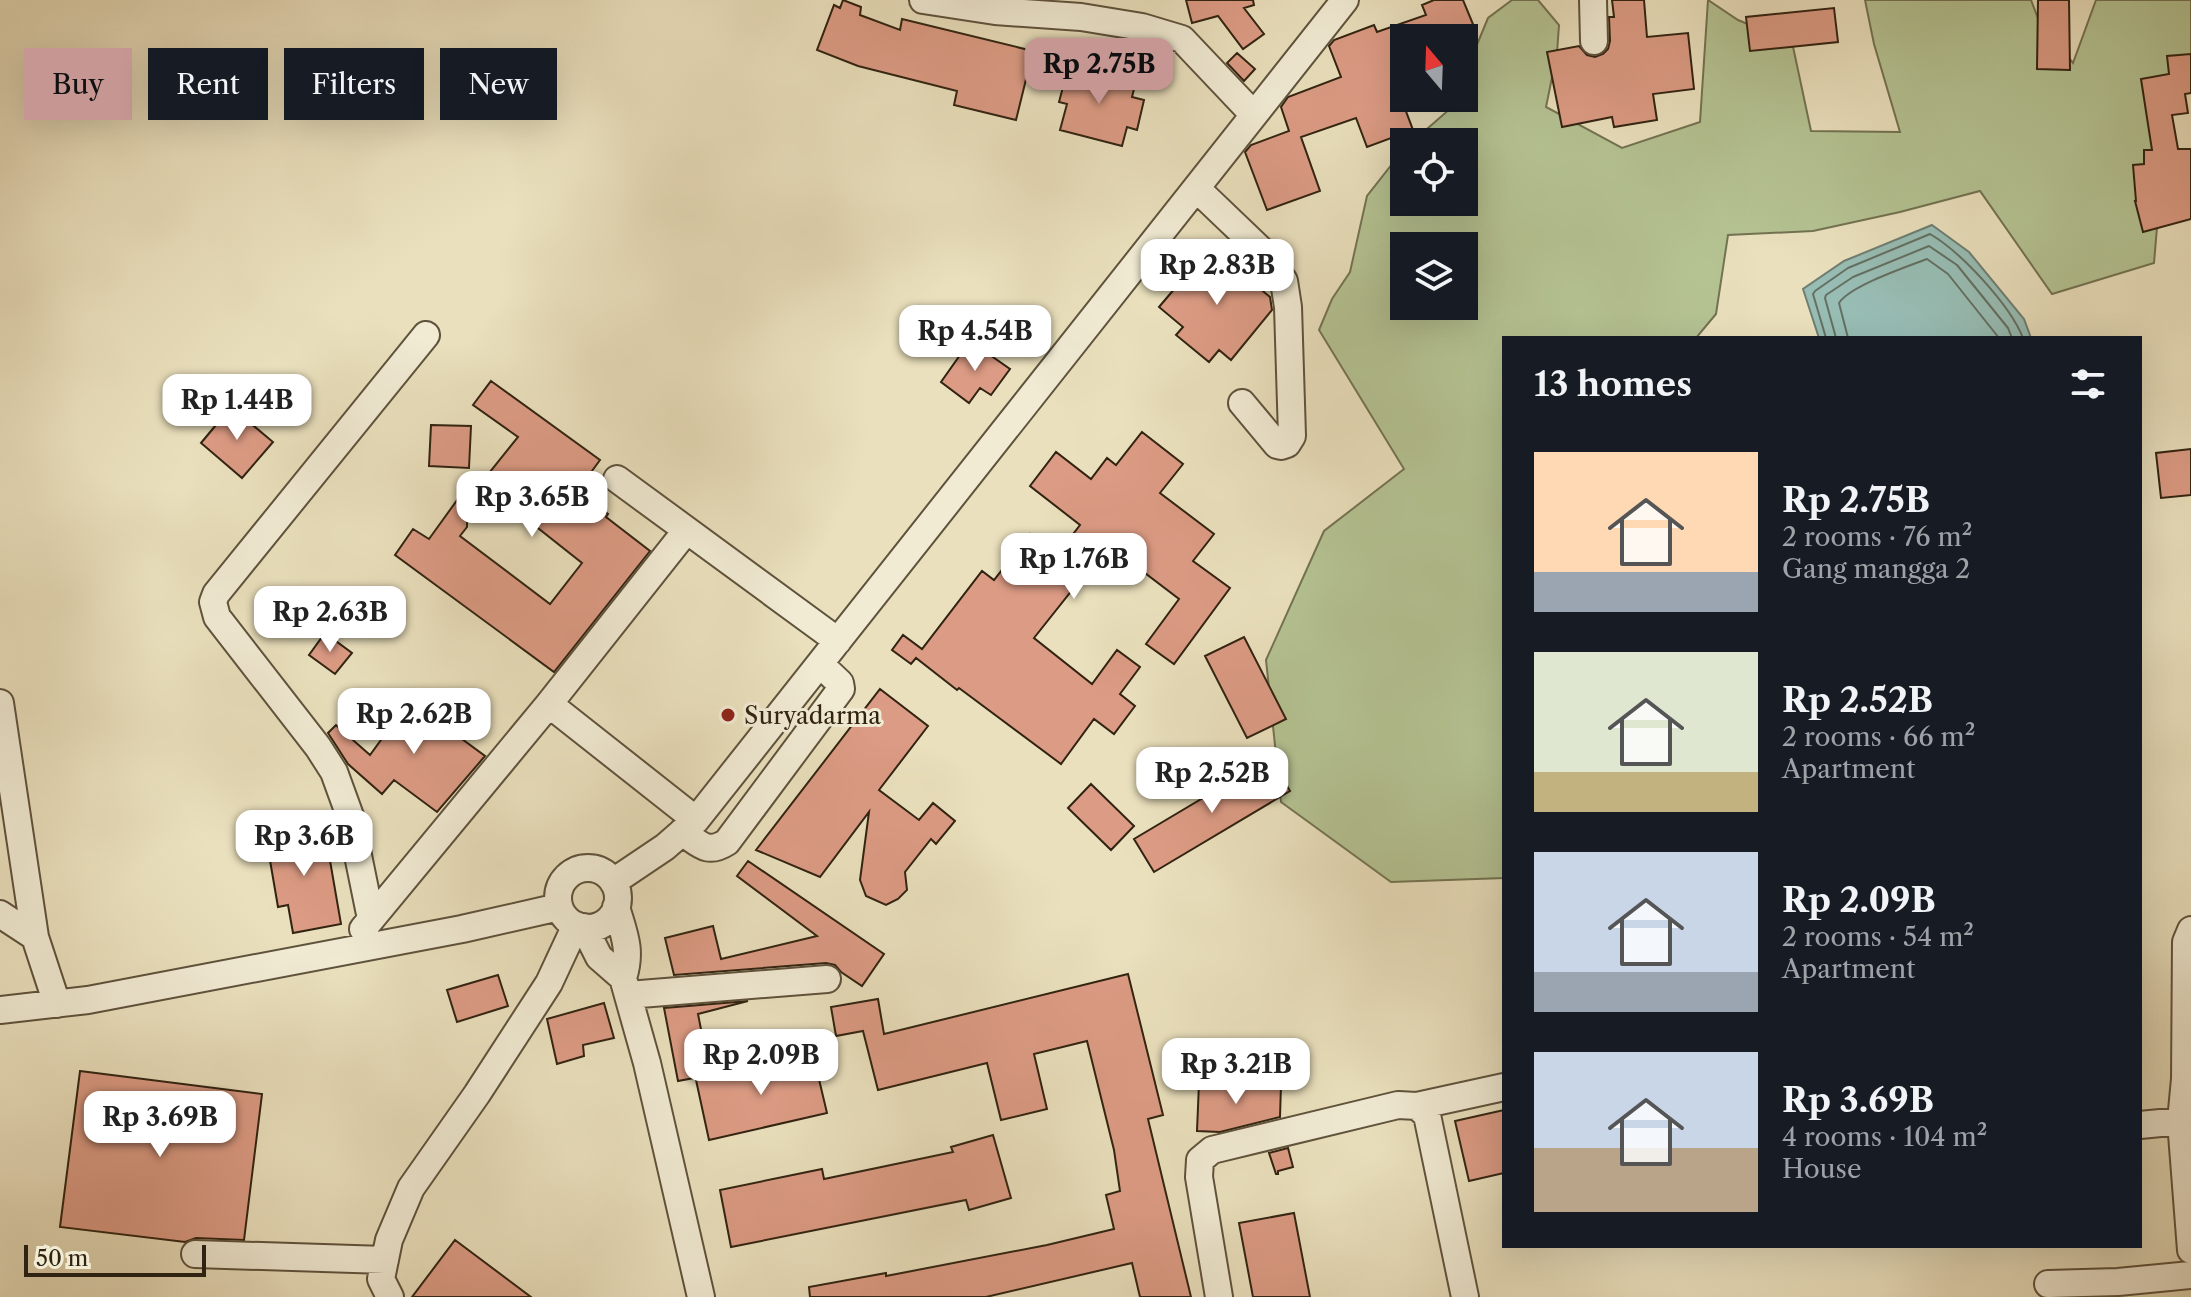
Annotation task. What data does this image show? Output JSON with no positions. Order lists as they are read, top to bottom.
{
  "places": ["Suryadarma"],
  "scale_bar": "50 m",
  "north": "top",
  "page": {
    "price": [
      "Rp 2.75B",
      "Rp 2.83B",
      "Rp 4.54B",
      "Rp 1.44B",
      "Rp 3.65B",
      "Rp 1.76B",
      "Rp 2.63B",
      "Rp 2.62B",
      "Rp 2.52B",
      "Rp 3.6B",
      "Rp 2.09B",
      "Rp 3.21B",
      "Rp 3.69B"
    ],
    "chip": [
      "Buy",
      "Rent",
      "Filters",
      "New"
    ],
    "heading": "13 homes",
    "list": [
      {
        "name": "Rp 2.75B",
        "note": "2 rooms · 76 m² · Gang mangga 2"
      },
      {
        "name": "Rp 2.52B",
        "note": "2 rooms · 66 m² · Apartment"
      },
      {
        "name": "Rp 2.09B",
        "note": "2 rooms · 54 m² · Apartment"
      },
      {
        "name": "Rp 3.69B",
        "note": "4 rooms · 104 m² · House"
      }
    ],
    "scale": "50 m"
  }
}
